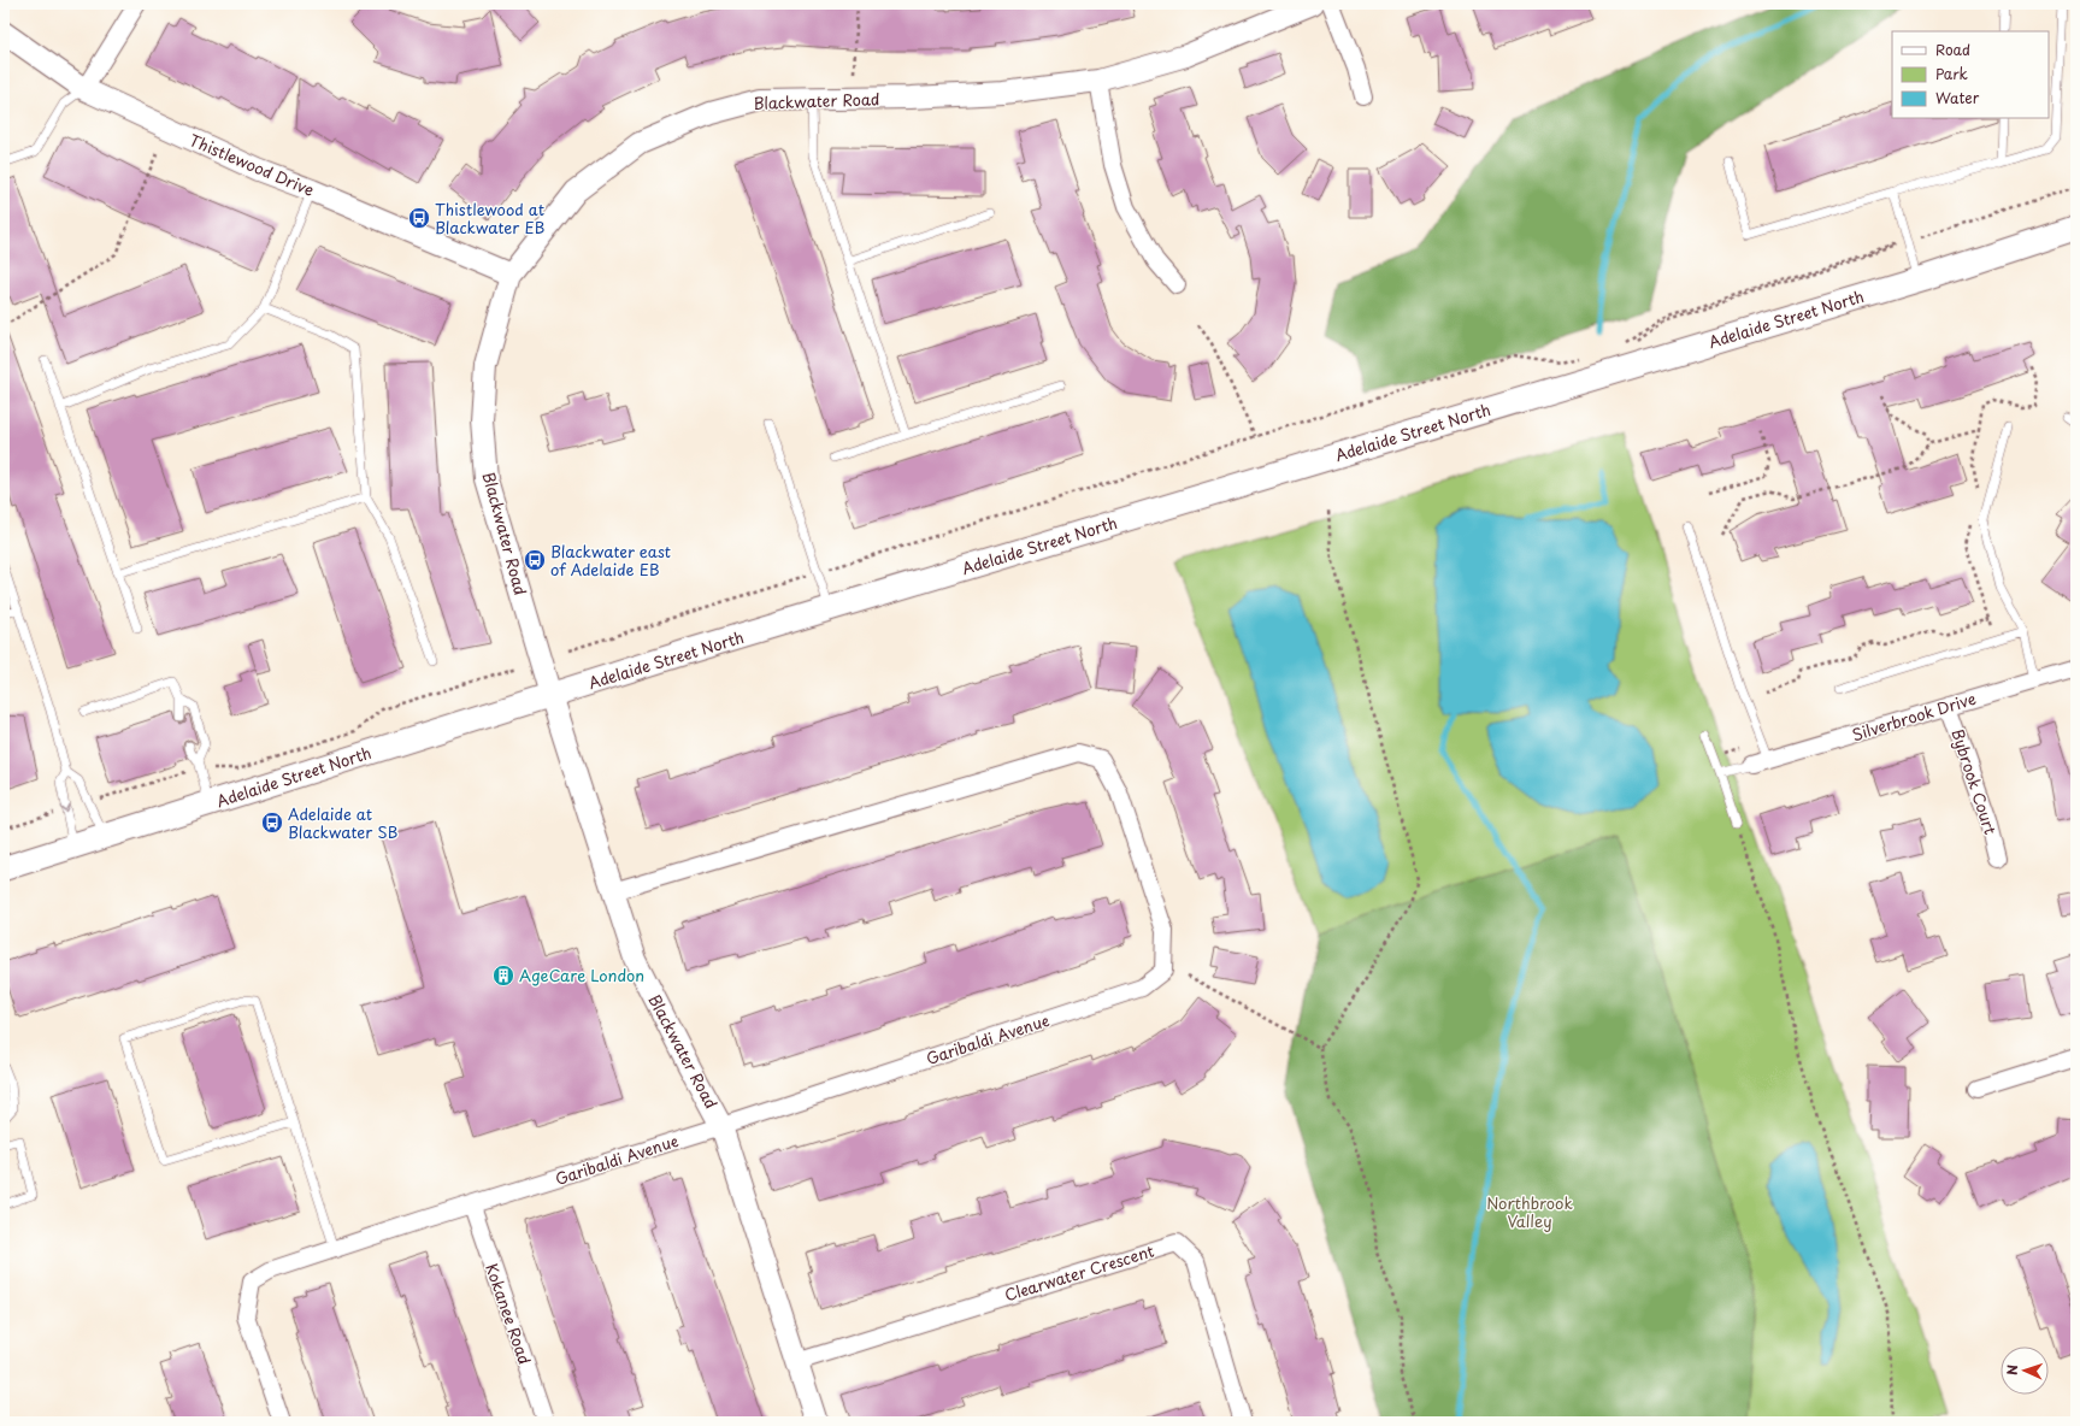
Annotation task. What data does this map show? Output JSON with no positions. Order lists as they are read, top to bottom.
{
  "streets": {
    "main road": ["Adelaide Street North"],
    "street": [
      "Blackwater Road",
      "Thistlewood Drive",
      "Silverbrook Drive",
      "Bybrook Court",
      "Garibaldi Avenue",
      "Clearwater Crescent",
      "Kokanee Road"
    ]
  },
  "crossings": [
    ["Blackwater Road", "Thistlewood Drive"],
    ["Blackwater Road", "Adelaide Street North"],
    ["Blackwater Road", "Garibaldi Avenue"],
    ["Blackwater Road", "Clearwater Crescent"],
    ["Silverbrook Drive", "Bybrook Court"],
    ["Garibaldi Avenue", "Kokanee Road"]
  ],
  "parks": ["Northbrook Valley"],
  "places": {
    "bus stop": ["Thistlewood at Blackwater EB", "Blackwater east of Adelaide EB", "Adelaide at Blackwater SB"],
    "building": ["AgeCare London"]
  },
  "legend": ["Road", "Park", "Water"],
  "north": "left"
}
